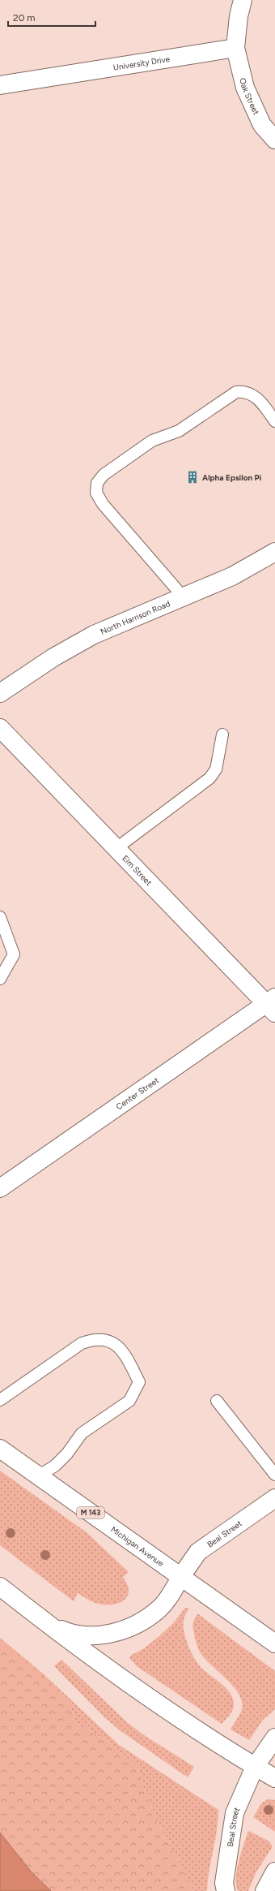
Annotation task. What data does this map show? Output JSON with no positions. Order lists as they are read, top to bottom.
{
  "streets": {
    "street": [
      "University Drive",
      "Oak Street",
      "North Harrison Road",
      "Elm Street",
      "Center Street",
      "M 143",
      "Beal Street",
      "Michigan Avenue"
    ]
  },
  "crossings": [
    ["University Drive", "Oak Street"],
    ["Elm Street", "Center Street"],
    ["Beal Street", "Michigan Avenue"]
  ],
  "places": {
    "building": ["Alpha Epsilon Pi"]
  },
  "scale_bar": "20 m"
}
